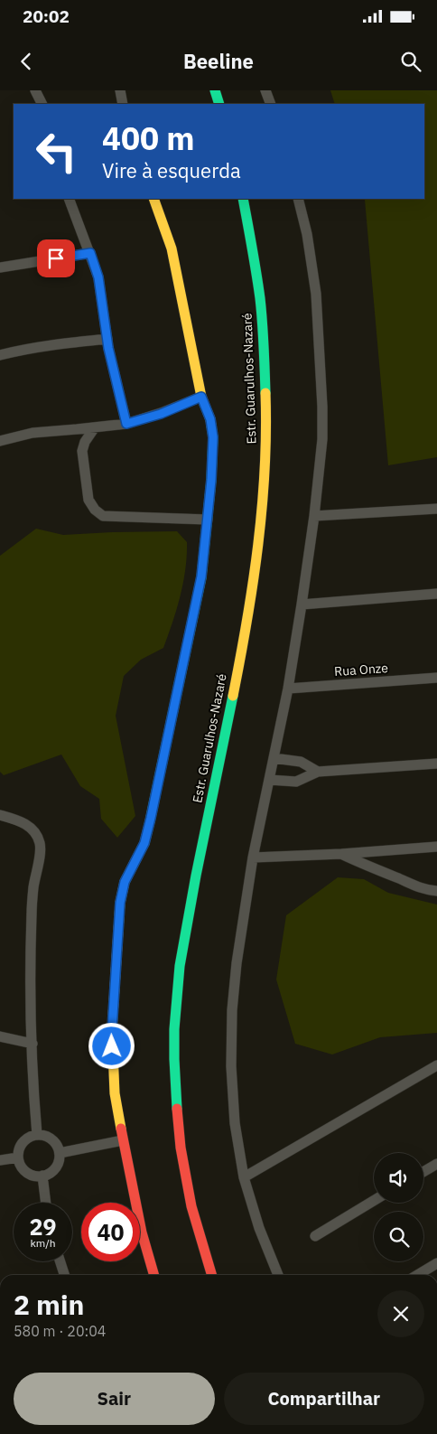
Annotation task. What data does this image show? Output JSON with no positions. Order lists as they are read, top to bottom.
{
  "streets": {
    "main road": ["Estr. Guarulhos-Nazaré"],
    "street": ["Rua Onze"]
  },
  "page": {
    "status": "20:02",
    "header": "Beeline",
    "turn": ["400 m", "Vire à esquerda"],
    "speed": "29 km/h",
    "limit": "40",
    "heading": ["2 min", "580 m · 20:04"],
    "buttons": ["Sair", "Compartilhar"]
  }
}
